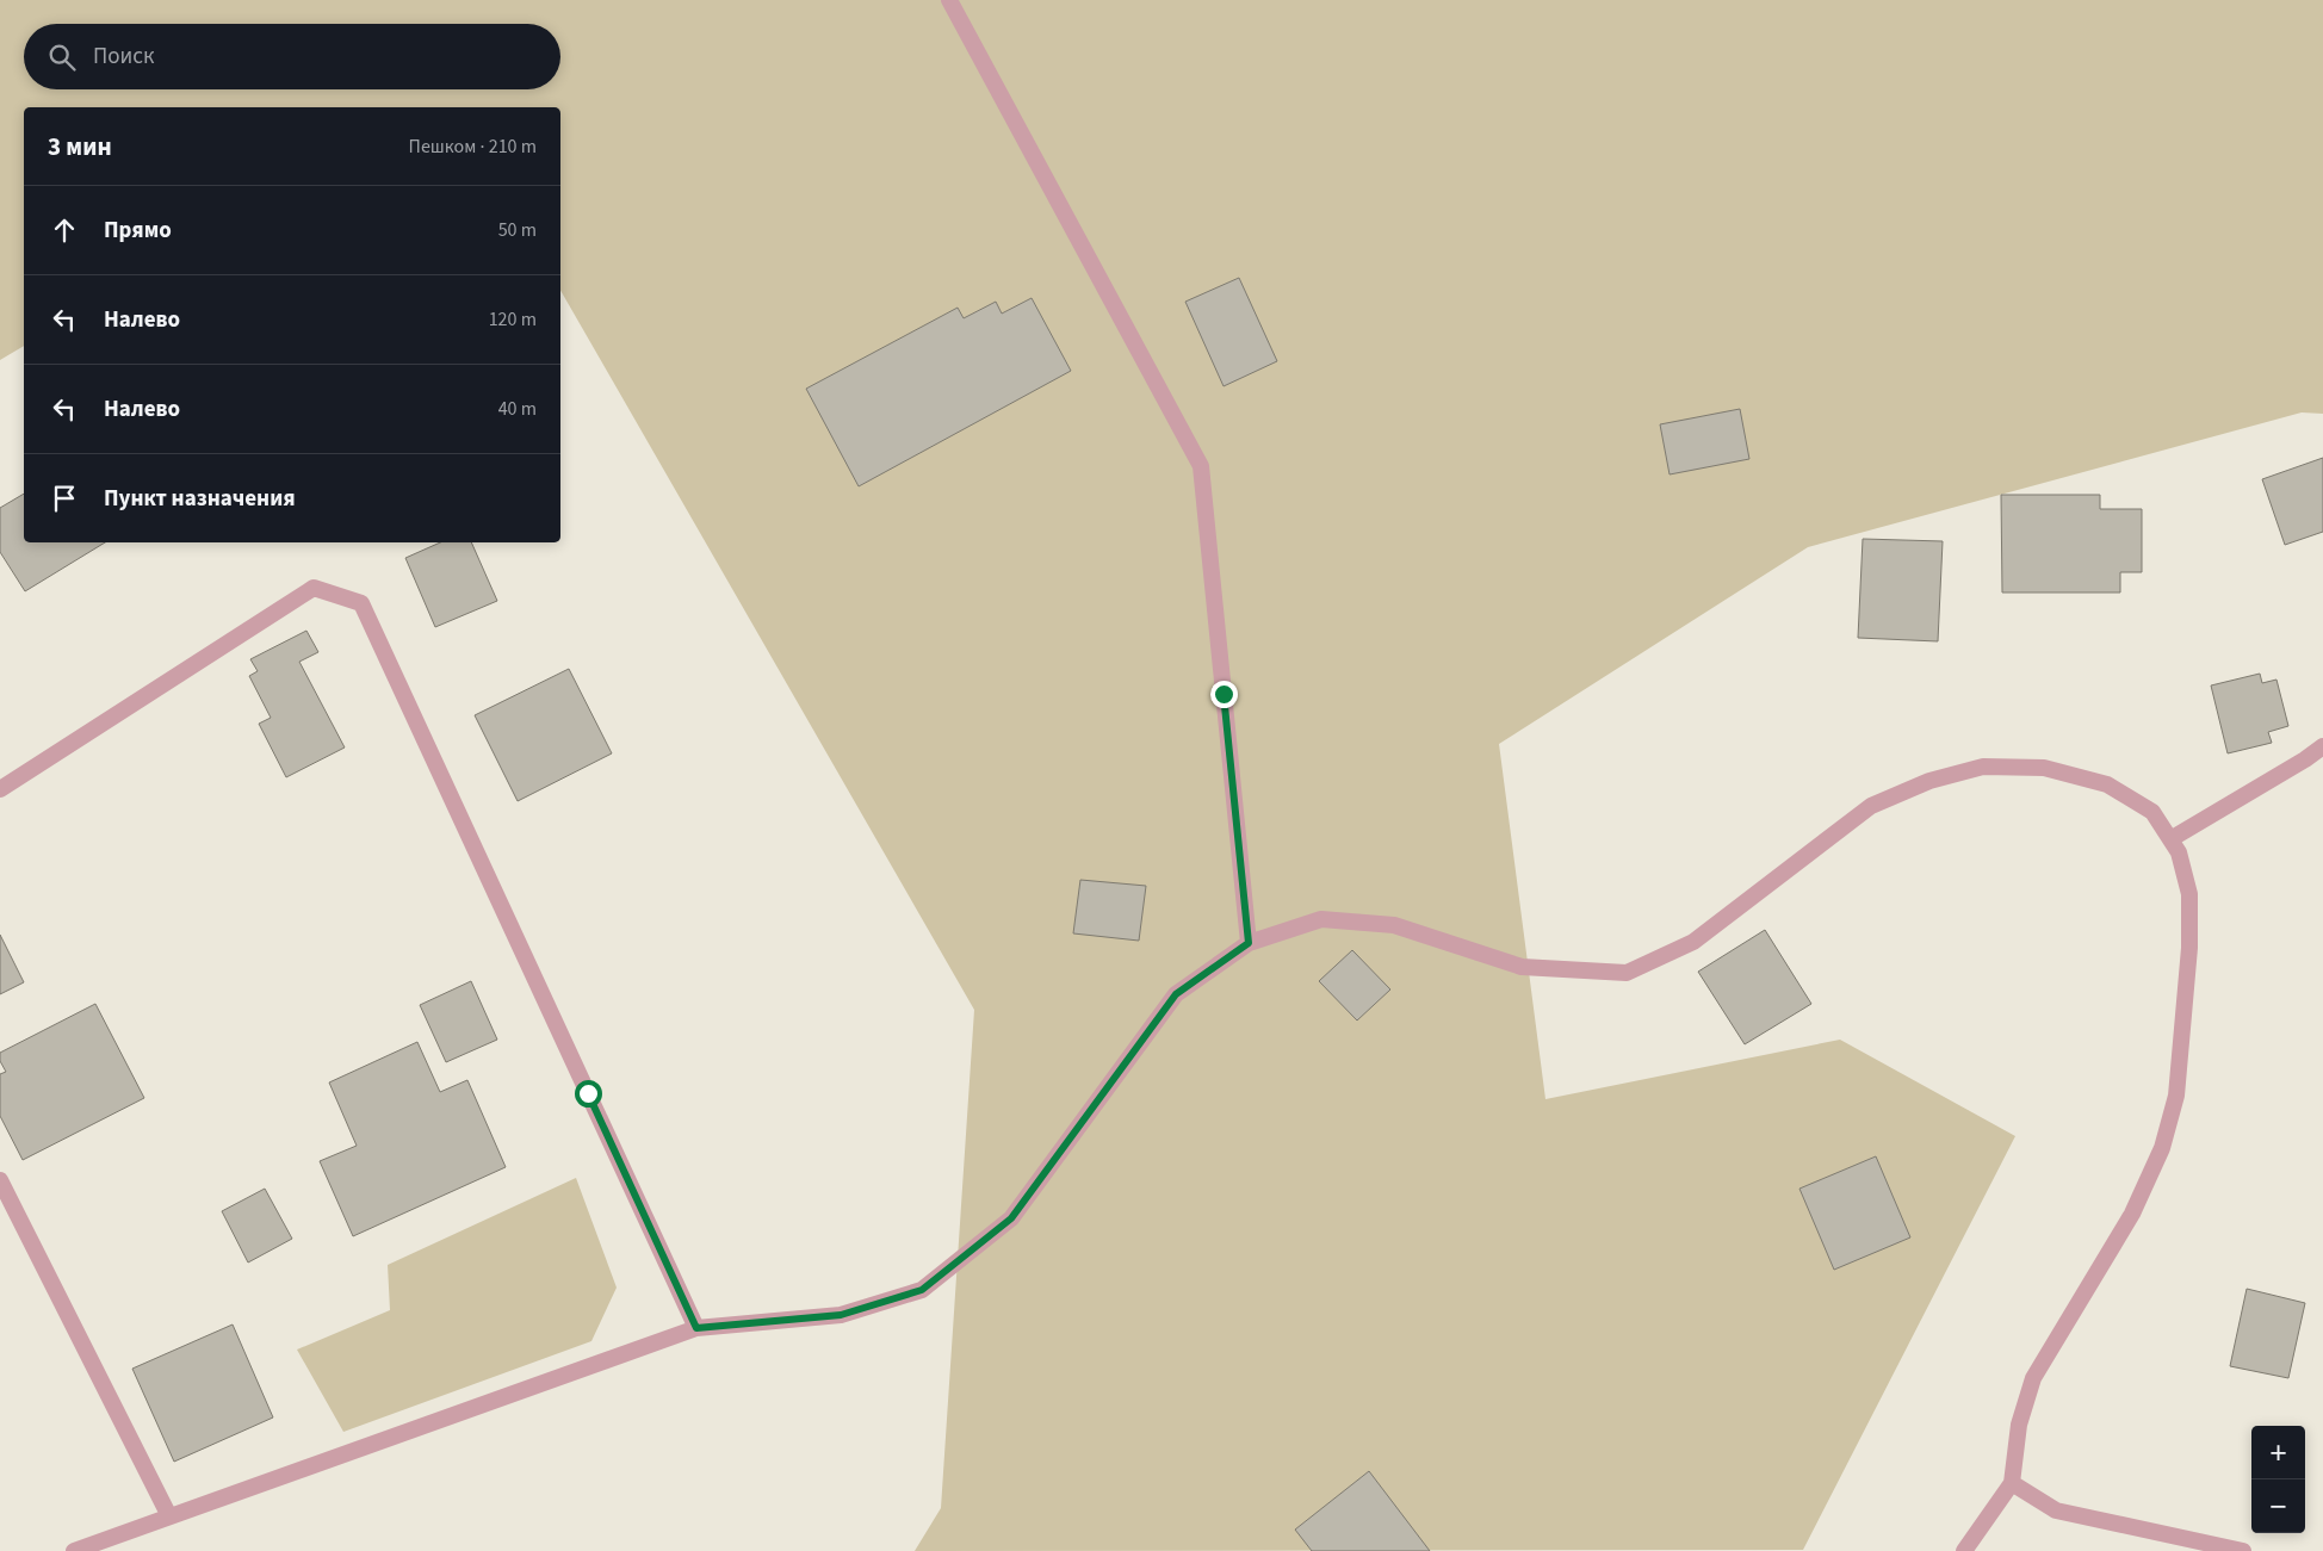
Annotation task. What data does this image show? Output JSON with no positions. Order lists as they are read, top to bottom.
{
  "page": {
    "search": "Поиск",
    "heading": ["3 мин", "Пешком · 210 m"],
    "list": [
      ["Прямо", "50 m"],
      ["Налево", "120 m"],
      ["Налево", "40 m"],
      "Пункт назначения"
    ],
    "map_buttons": ["+", "−"]
  }
}
